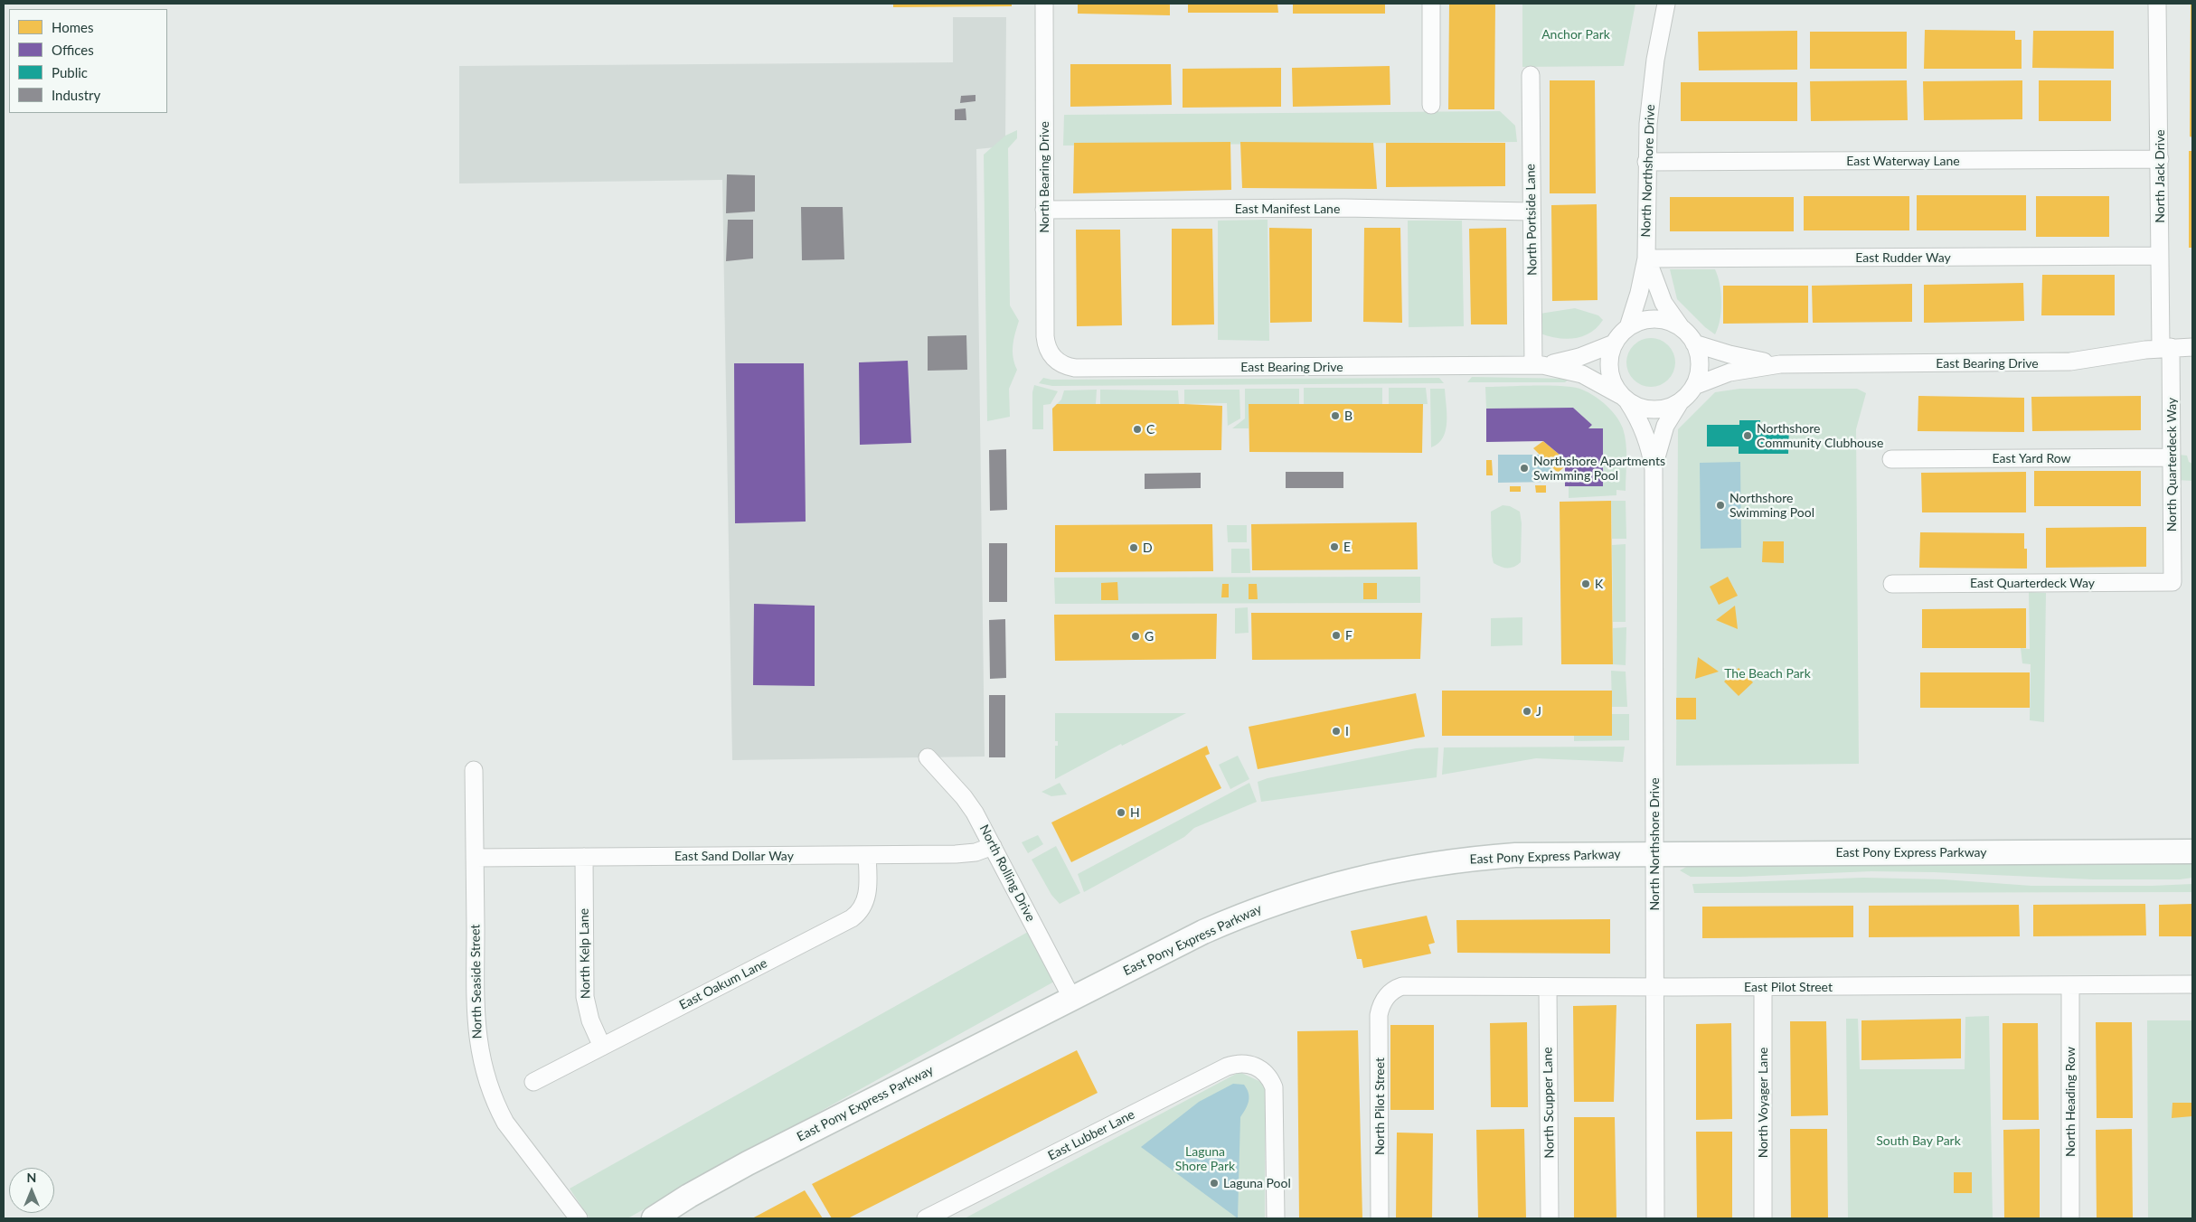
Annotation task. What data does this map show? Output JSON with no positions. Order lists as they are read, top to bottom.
{
  "streets": {
    "main road": ["East Pony Express Parkway"],
    "street": [
      "East Waterway Lane",
      "North Northshore Drive",
      "North Jack Drive",
      "North Bearing Drive",
      "East Manifest Lane",
      "North Portside Lane",
      "East Rudder Way",
      "East Bearing Drive",
      "East Yard Row",
      "North Quarterdeck Way",
      "East Quarterdeck Way",
      "East Sand Dollar Way",
      "North Rolling Drive",
      "North Kelp Lane",
      "North Seaside Street",
      "East Oakum Lane",
      "East Pilot Street",
      "North Heading Row",
      "North Scupper Lane",
      "North Voyager Lane",
      "North Pilot Street",
      "East Lubber Lane"
    ]
  },
  "crossings": [
    ["East Waterway Lane", "North Northshore Drive"],
    ["East Waterway Lane", "North Jack Drive"],
    ["North Northshore Drive", "East Rudder Way"],
    ["North Northshore Drive", "East Pony Express Parkway"],
    ["North Northshore Drive", "East Pilot Street"],
    ["North Jack Drive", "East Rudder Way"],
    ["North Jack Drive", "East Bearing Drive"],
    ["North Jack Drive", "North Quarterdeck Way"],
    ["North Bearing Drive", "East Manifest Lane"],
    ["North Bearing Drive", "East Bearing Drive"],
    ["East Manifest Lane", "North Portside Lane"],
    ["North Portside Lane", "East Bearing Drive"],
    ["East Bearing Drive", "North Quarterdeck Way"],
    ["East Yard Row", "North Quarterdeck Way"],
    ["North Quarterdeck Way", "East Quarterdeck Way"],
    ["East Pony Express Parkway", "North Rolling Drive"],
    ["East Sand Dollar Way", "North Rolling Drive"],
    ["East Sand Dollar Way", "North Kelp Lane"],
    ["East Sand Dollar Way", "North Seaside Street"],
    ["East Sand Dollar Way", "East Oakum Lane"],
    ["North Kelp Lane", "East Oakum Lane"],
    ["East Pilot Street", "North Heading Row"],
    ["East Pilot Street", "North Scupper Lane"],
    ["East Pilot Street", "North Voyager Lane"],
    ["East Pilot Street", "North Pilot Street"]
  ],
  "parks": [
    "Anchor Park",
    "The Beach Park",
    "South Bay Park",
    "Laguna Shore Park"
  ],
  "places": [
    "B",
    "C",
    "Northshore Community Clubhouse",
    "Northshore Apartments Swimming Pool",
    "Northshore Swimming Pool",
    "E",
    "D",
    "K",
    "F",
    "G",
    "J",
    "I",
    "H",
    "Laguna Pool"
  ],
  "legend": [
    "Homes",
    "Offices",
    "Public",
    "Industry"
  ],
  "north": "top"
}
